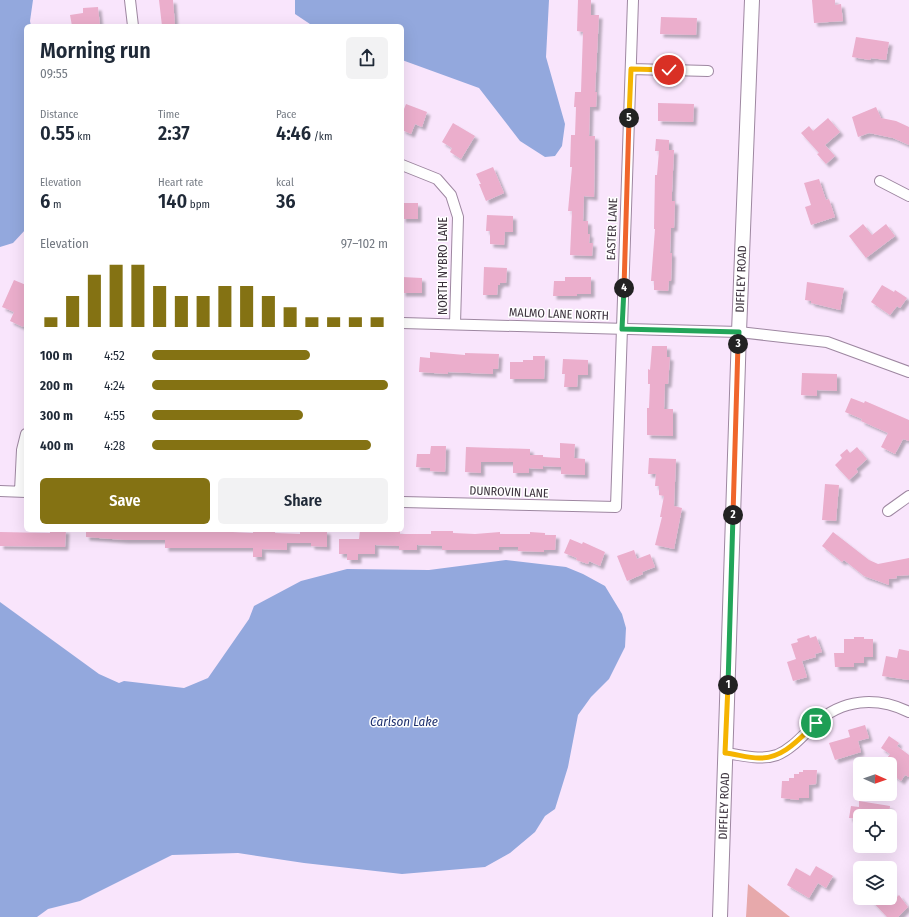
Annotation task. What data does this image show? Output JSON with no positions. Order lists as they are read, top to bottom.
{
  "streets": {
    "main road": ["DIFFLEY ROAD"],
    "street": [
      "EASTER LANE",
      "NORTH NYBRO LANE",
      "MALMO LANE NORTH",
      "DUNROVIN LANE"
    ]
  },
  "crossings": [
    ["EASTER LANE", "MALMO LANE NORTH"],
    ["EASTER LANE", "DUNROVIN LANE"],
    ["NORTH NYBRO LANE", "MALMO LANE NORTH"],
    ["DIFFLEY ROAD", "MALMO LANE NORTH"]
  ],
  "water": ["Carlson Lake"],
  "north": "right",
  "page": {
    "heading": ["Morning run", "09:55"],
    "stats": [
      ["Distance", "0.55 km"],
      ["Time", "2:37"],
      ["Pace", "4:46 /km"],
      ["Elevation", "6 m"],
      ["Heart rate", "140 bpm"],
      ["kcal", "36"]
    ],
    "pins": [
      "5",
      "4",
      "3",
      "2",
      "1"
    ],
    "chart": ["Elevation", "97–102 m"],
    "list": [
      {
        "name": "100 m",
        "note": "4:52"
      },
      {
        "name": "200 m",
        "note": "4:24"
      },
      {
        "name": "300 m",
        "note": "4:55"
      },
      {
        "name": "400 m",
        "note": "4:28"
      }
    ],
    "buttons": ["Save", "Share"]
  }
}
